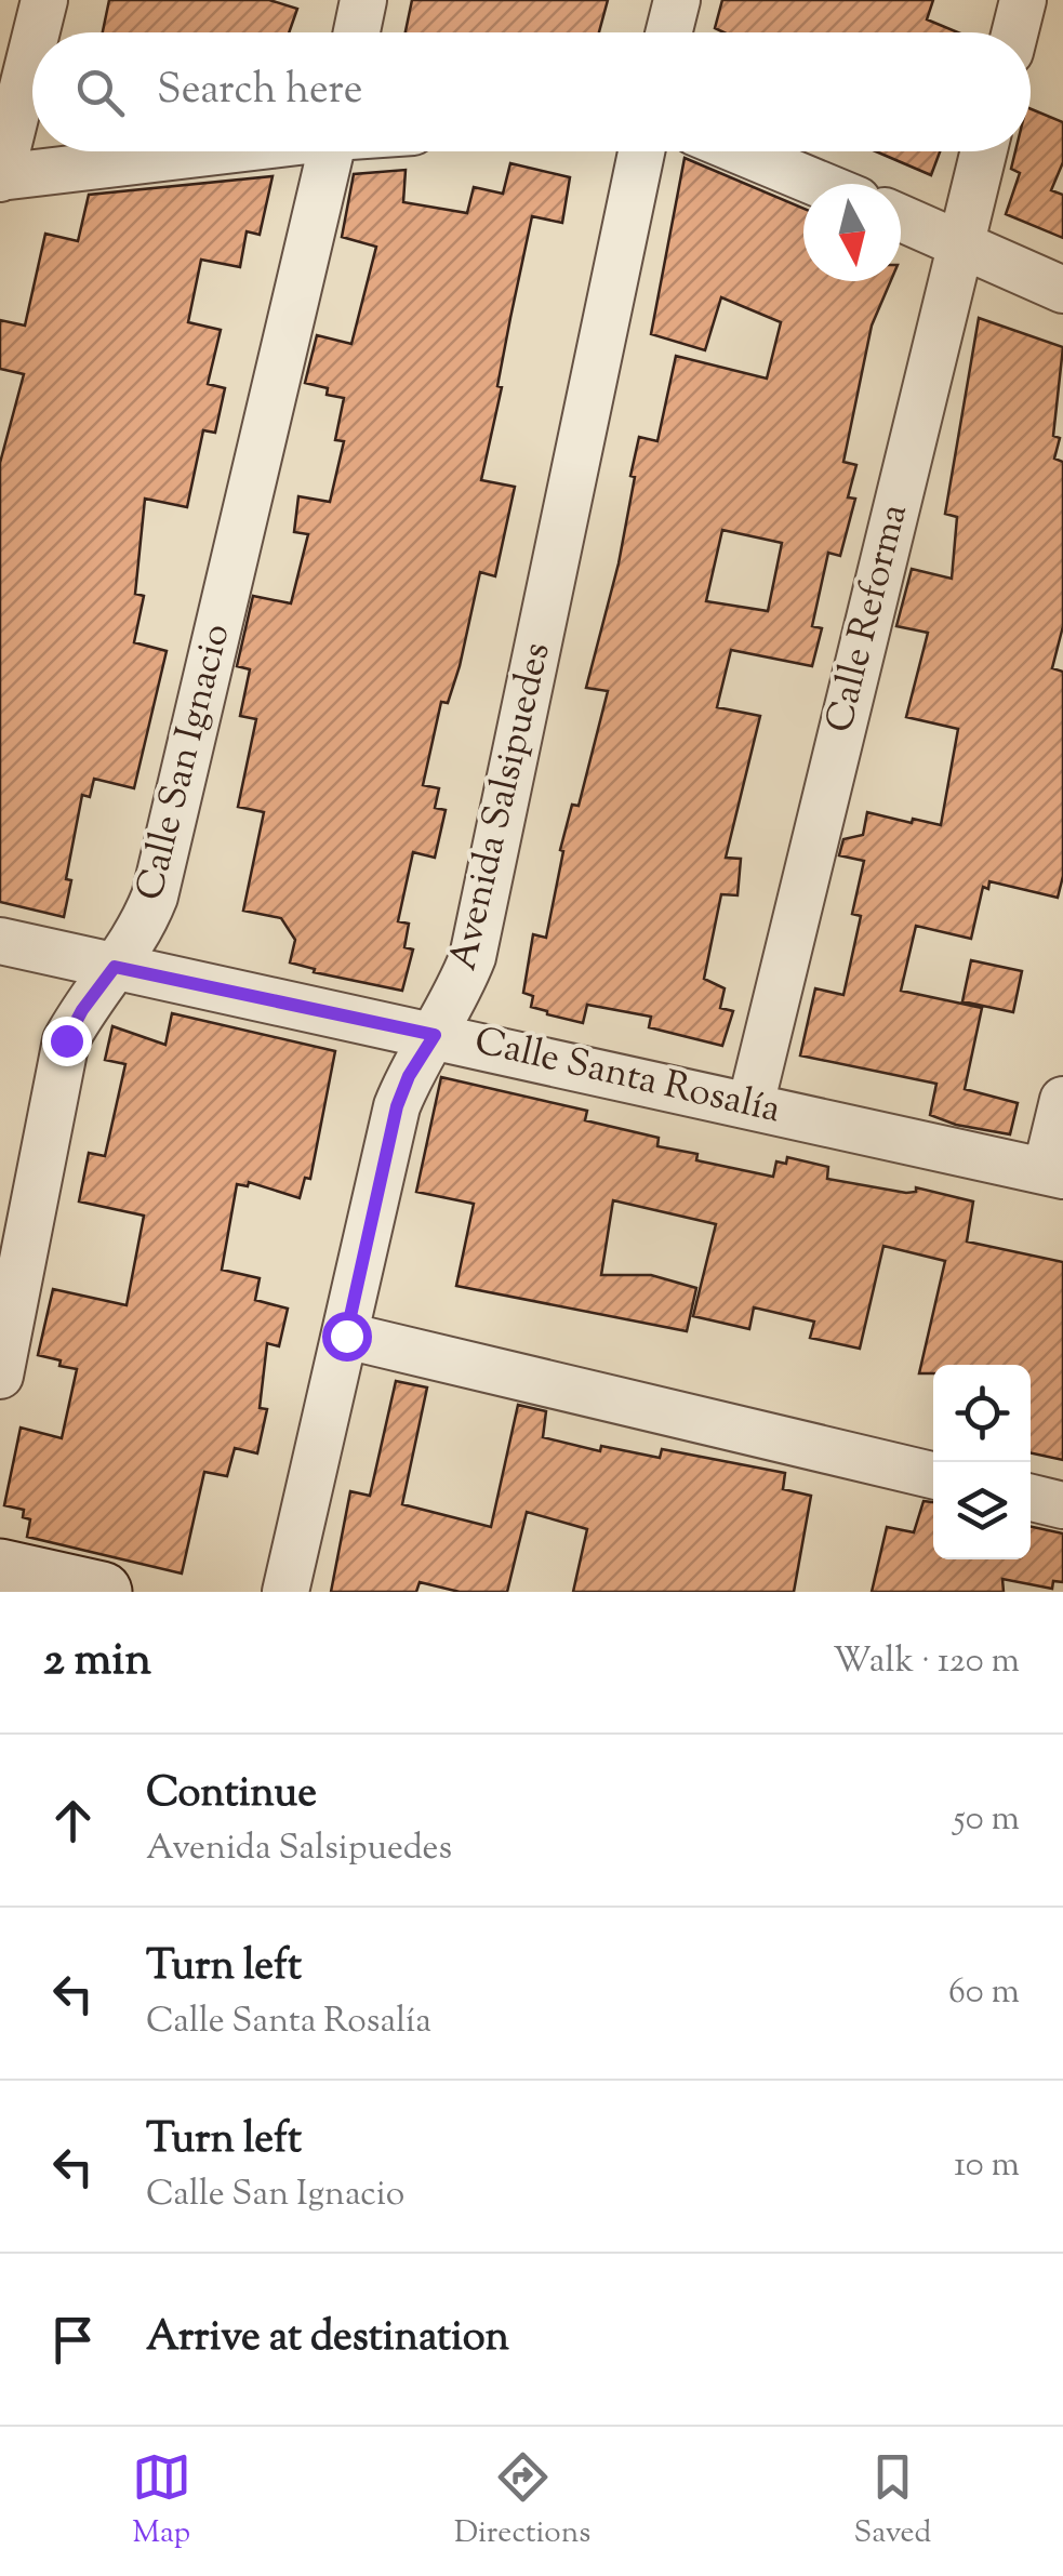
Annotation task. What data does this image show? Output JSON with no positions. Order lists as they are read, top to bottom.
{
  "streets": {
    "street": [
      "Calle Reforma",
      "Calle San Ignacio",
      "Avenida Salsipuedes",
      "Calle Santa Rosalía"
    ]
  },
  "crossings": [
    ["Calle Reforma", "Calle Santa Rosalía"],
    ["Calle San Ignacio", "Calle Santa Rosalía"],
    ["Avenida Salsipuedes", "Calle Santa Rosalía"]
  ],
  "north": "bottom",
  "page": {
    "search": "Search here",
    "heading": ["2 min", "Walk · 120 m"],
    "list": [
      ["Continue", "Avenida Salsipuedes", "50 m"],
      ["Turn left", "Calle Santa Rosalía", "60 m"],
      ["Turn left", "Calle San Ignacio", "10 m"],
      "Arrive at destination"
    ],
    "nav": ["Map", "Directions", "Saved"]
  }
}
